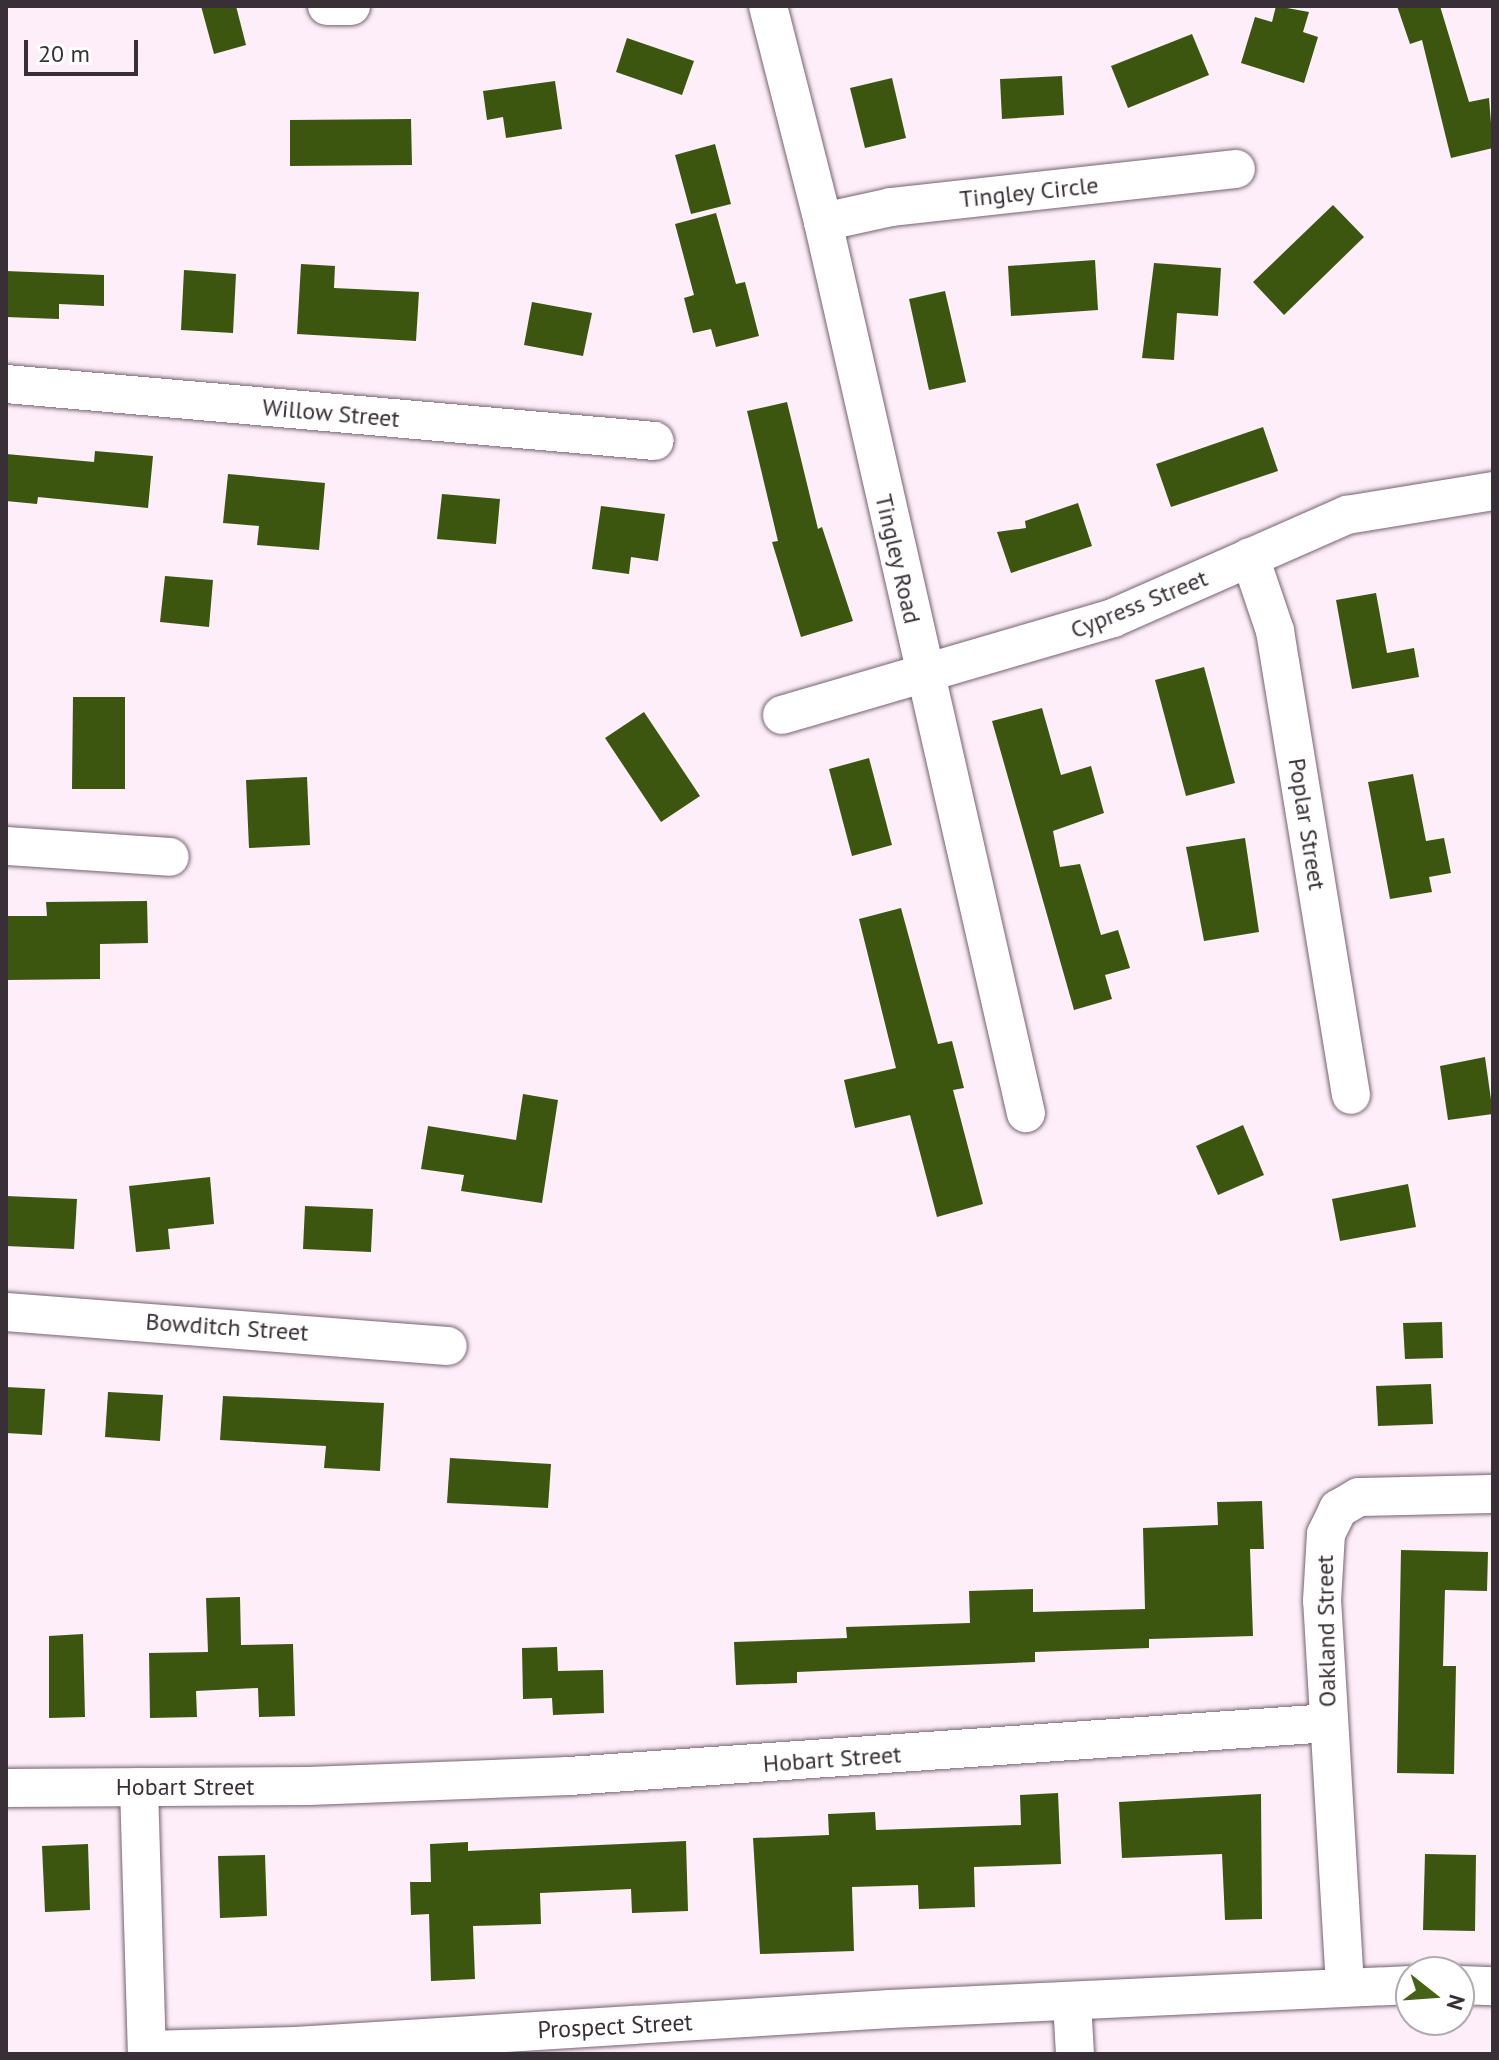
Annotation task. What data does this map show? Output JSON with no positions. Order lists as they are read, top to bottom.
{
  "streets": {
    "street": [
      "Tingley Circle",
      "Willow Street",
      "Tingley Road",
      "Cypress Street",
      "Poplar Street",
      "Bowditch Street",
      "Oakland Street",
      "Hobart Street",
      "Prospect Street"
    ]
  },
  "crossings": [
    ["Tingley Circle", "Tingley Road"],
    ["Tingley Road", "Cypress Street"],
    ["Cypress Street", "Poplar Street"],
    ["Oakland Street", "Hobart Street"],
    ["Hobart Street", "Prospect Street"]
  ],
  "scale_bar": "20 m",
  "north": "right"
}
